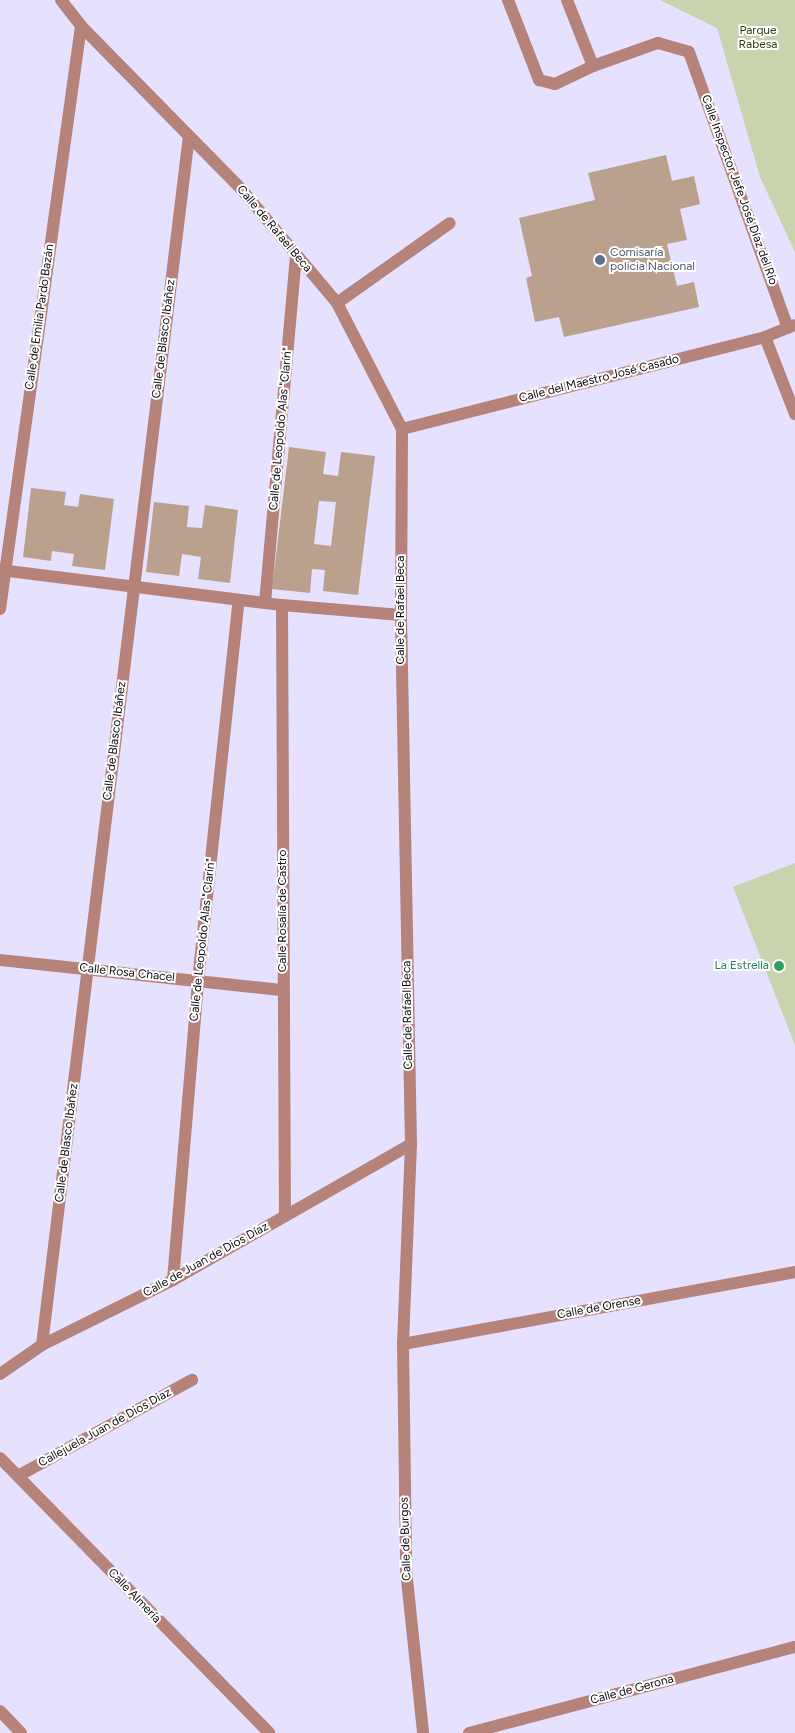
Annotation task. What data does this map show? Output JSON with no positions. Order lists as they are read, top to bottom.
{
  "streets": {
    "street": [
      "Calle Inspector Jefe José Díaz del Río",
      "Calle de Rafael Beca",
      "Calle de Emilia Pardo Bazán",
      "Calle de Blasco Ibáñez",
      "Calle del Maestro José Casado",
      "Calle de Leopoldo Alas \"Clarín\"",
      "Calle Rosalía de Castro",
      "Calle Rosa Chacel",
      "Calle de Juan de Dios Díaz",
      "Calle de Orense",
      "Callejuela Juan de Dios Diaz",
      "Calle de Burgos",
      "Calle Almería",
      "Calle de Gerona"
    ]
  },
  "crossings": [
    ["Calle Inspector Jefe José Díaz del Río", "Calle del Maestro José Casado"],
    ["Calle de Rafael Beca", "Calle de Emilia Pardo Bazán"],
    ["Calle de Rafael Beca", "Calle de Blasco Ibáñez"],
    ["Calle de Rafael Beca", "Calle del Maestro José Casado"],
    ["Calle de Rafael Beca", "Calle de Leopoldo Alas \"Clarín\""],
    ["Calle de Rafael Beca", "Calle de Juan de Dios Díaz"],
    ["Calle de Rafael Beca", "Calle de Orense"],
    ["Calle de Rafael Beca", "Calle de Burgos"],
    ["Calle de Blasco Ibáñez", "Calle Rosa Chacel"],
    ["Calle de Blasco Ibáñez", "Calle de Juan de Dios Díaz"],
    ["Calle de Leopoldo Alas \"Clarín\"", "Calle Rosa Chacel"],
    ["Calle de Leopoldo Alas \"Clarín\"", "Calle de Juan de Dios Díaz"],
    ["Calle Rosalía de Castro", "Calle Rosa Chacel"],
    ["Calle Rosalía de Castro", "Calle de Juan de Dios Díaz"],
    ["Calle de Orense", "Calle de Burgos"],
    ["Callejuela Juan de Dios Diaz", "Calle Almería"]
  ],
  "parks": ["Parque Rabesa"],
  "places": ["Comisaría policia Nacional", "La Estrella"]
}
